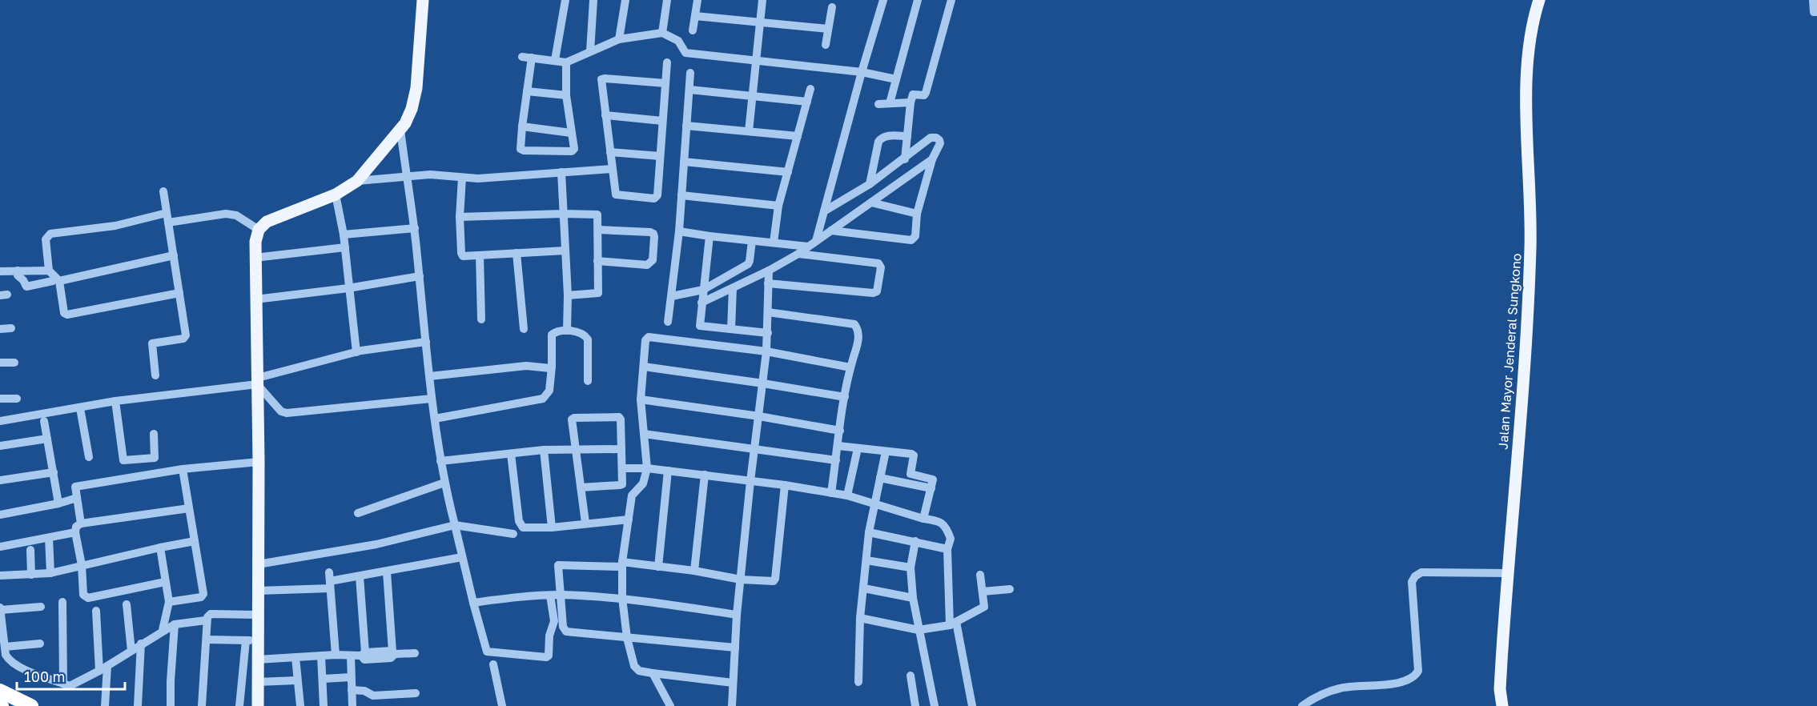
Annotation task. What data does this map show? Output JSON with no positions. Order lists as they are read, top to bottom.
{
  "streets": {
    "main road": ["Jalan Mayor Jenderal Sungkono"]
  },
  "scale_bar": "100 m"
}
